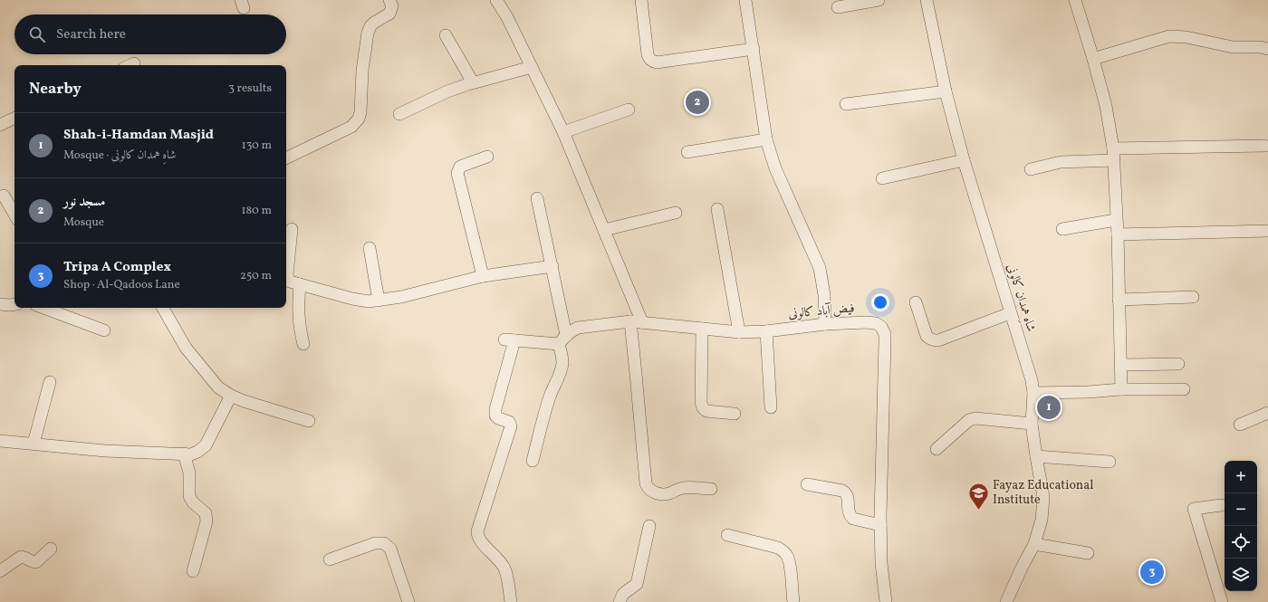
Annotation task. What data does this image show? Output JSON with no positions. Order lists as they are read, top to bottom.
{
  "streets": {
    "street": ["شاہِ ہمدان کالونی", "فیض آباد کالونی"]
  },
  "places": {
    "school or university": ["Fayaz Educational Institute"]
  },
  "page": {
    "search": "Search here",
    "heading": ["Nearby", "3 results"],
    "pins": ["2", "1", "3"],
    "list": [
      {
        "mark": "1",
        "name": "Shah-i-Hamdan Masjid",
        "note": "Mosque · شاہِ ہمدان کالونی",
        "value": "130 m"
      },
      {
        "mark": "2",
        "name": "مسجد نور",
        "note": "Mosque",
        "value": "180 m"
      },
      {
        "mark": "3",
        "name": "Tripa A Complex",
        "note": "Shop · Al-Qadoos Lane",
        "value": "250 m"
      }
    ],
    "map_buttons": ["+", "−"]
  }
}
